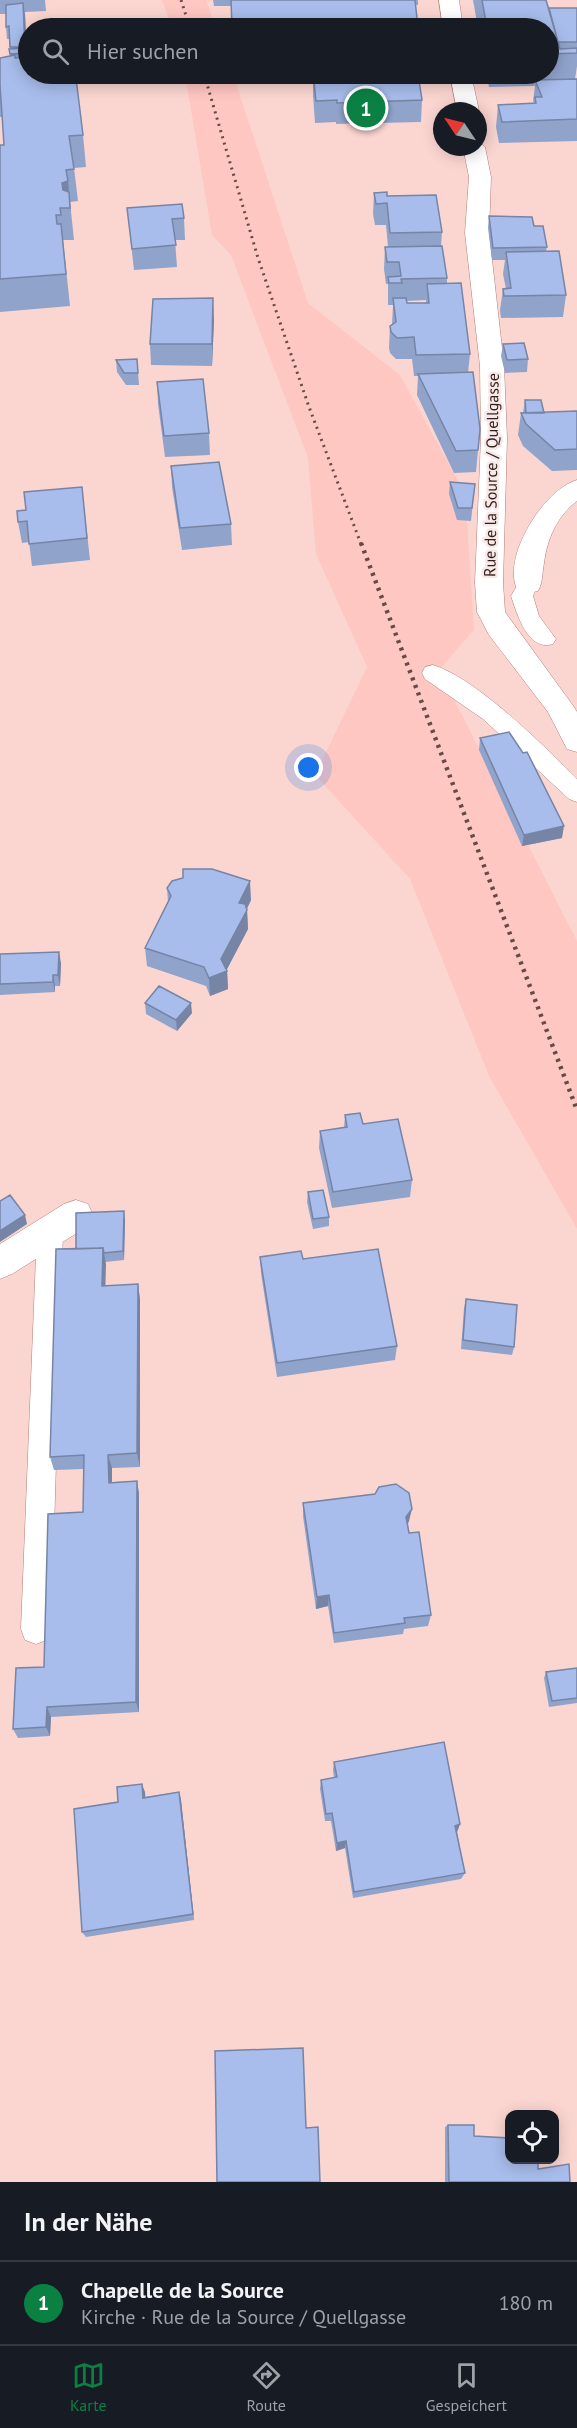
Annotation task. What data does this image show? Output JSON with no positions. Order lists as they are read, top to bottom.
{
  "streets": {
    "street": ["Rue de la Source / Quellgasse"]
  },
  "north": "top left",
  "page": {
    "search": "Hier suchen",
    "pins": "1",
    "heading": "In der Nähe",
    "list": [
      {
        "mark": "1",
        "name": "Chapelle de la Source",
        "note": "Kirche · Rue de la Source / Quellgasse",
        "value": "180 m"
      }
    ],
    "nav": ["Karte", "Route", "Gespeichert"]
  }
}
